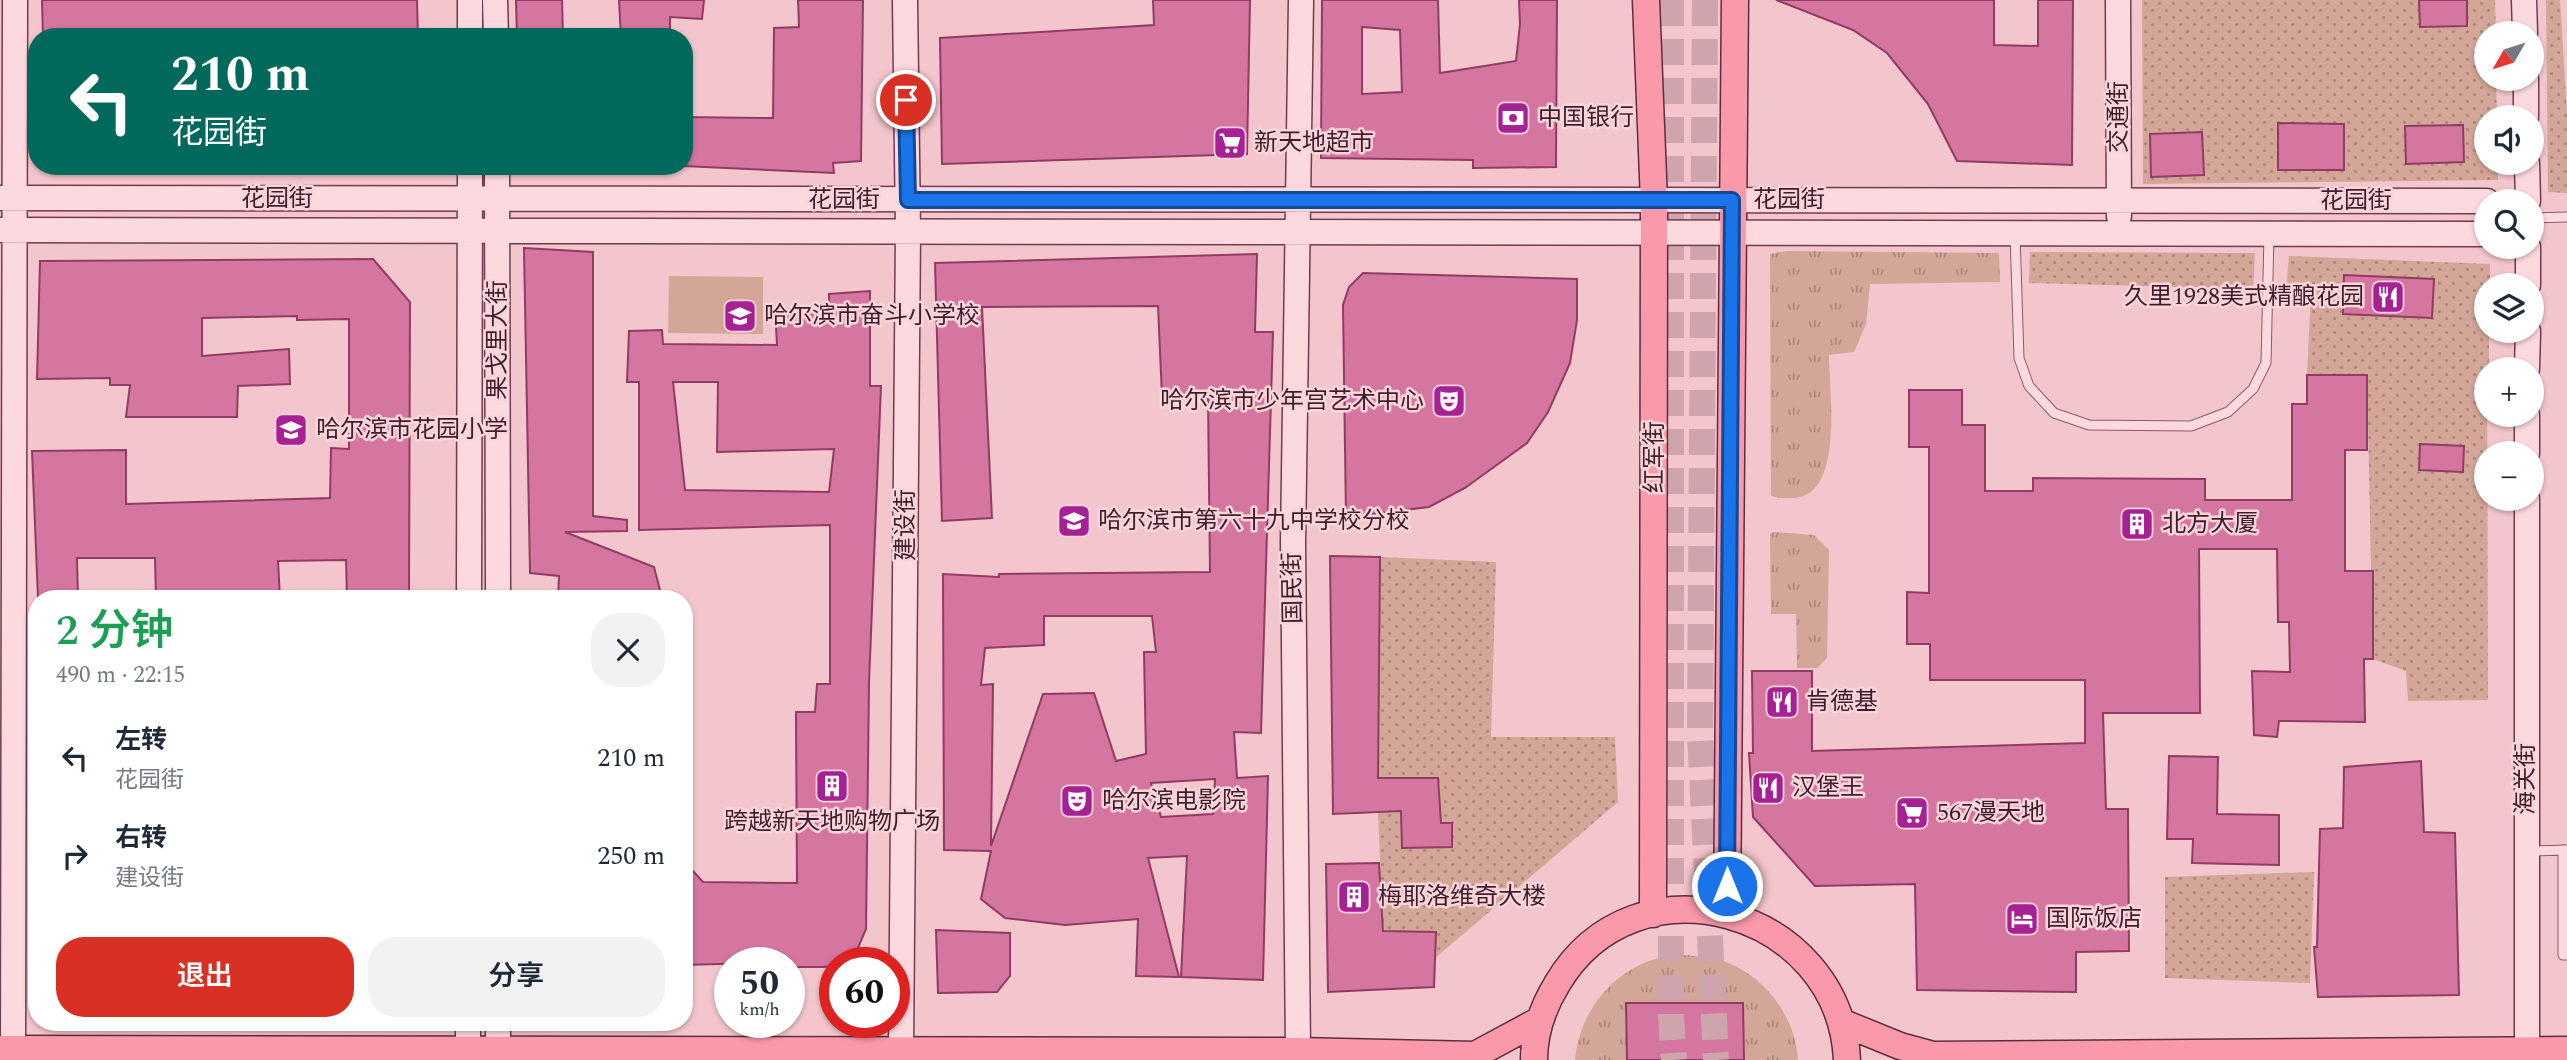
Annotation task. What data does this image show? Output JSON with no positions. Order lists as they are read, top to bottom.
{
  "streets": {
    "main road": [
      "交通街",
      "花园街",
      "果戈里大街",
      "红军街",
      "建设街",
      "国民街",
      "海关街"
    ]
  },
  "crossings": [
    ["交通街", "花园街"],
    ["花园街", "果戈里大街"],
    ["花园街", "红军街"],
    ["花园街", "建设街"],
    ["花园街", "国民街"]
  ],
  "places": {
    "bank": ["中国银行"],
    "supermarket": ["新天地超市", "567漫天地"],
    "restaurant": ["久里1928美式精酿花园", "肯德基", "汉堡王"],
    "school or university": ["哈尔滨市奋斗小学校", "哈尔滨市花园小学", "哈尔滨市第六十九中学校分校"],
    "theatre": ["哈尔滨市少年宫艺术中心", "哈尔滨电影院"],
    "building": ["北方大厦", "跨越新天地购物广场", "梅耶洛维奇大楼"],
    "hotel": ["国际饭店"]
  },
  "north": "bottom left",
  "page": {
    "map_buttons": ["+", "−"],
    "turn": ["210 m", "花园街"],
    "heading": ["2 分钟", "490 m · 22:15"],
    "list": [
      {
        "name": "左转",
        "note": "花园街",
        "value": "210 m"
      },
      {
        "name": "右转",
        "note": "建设街",
        "value": "250 m"
      }
    ],
    "buttons": ["退出", "分享"],
    "speed": "50 km/h",
    "limit": "60"
  }
}
